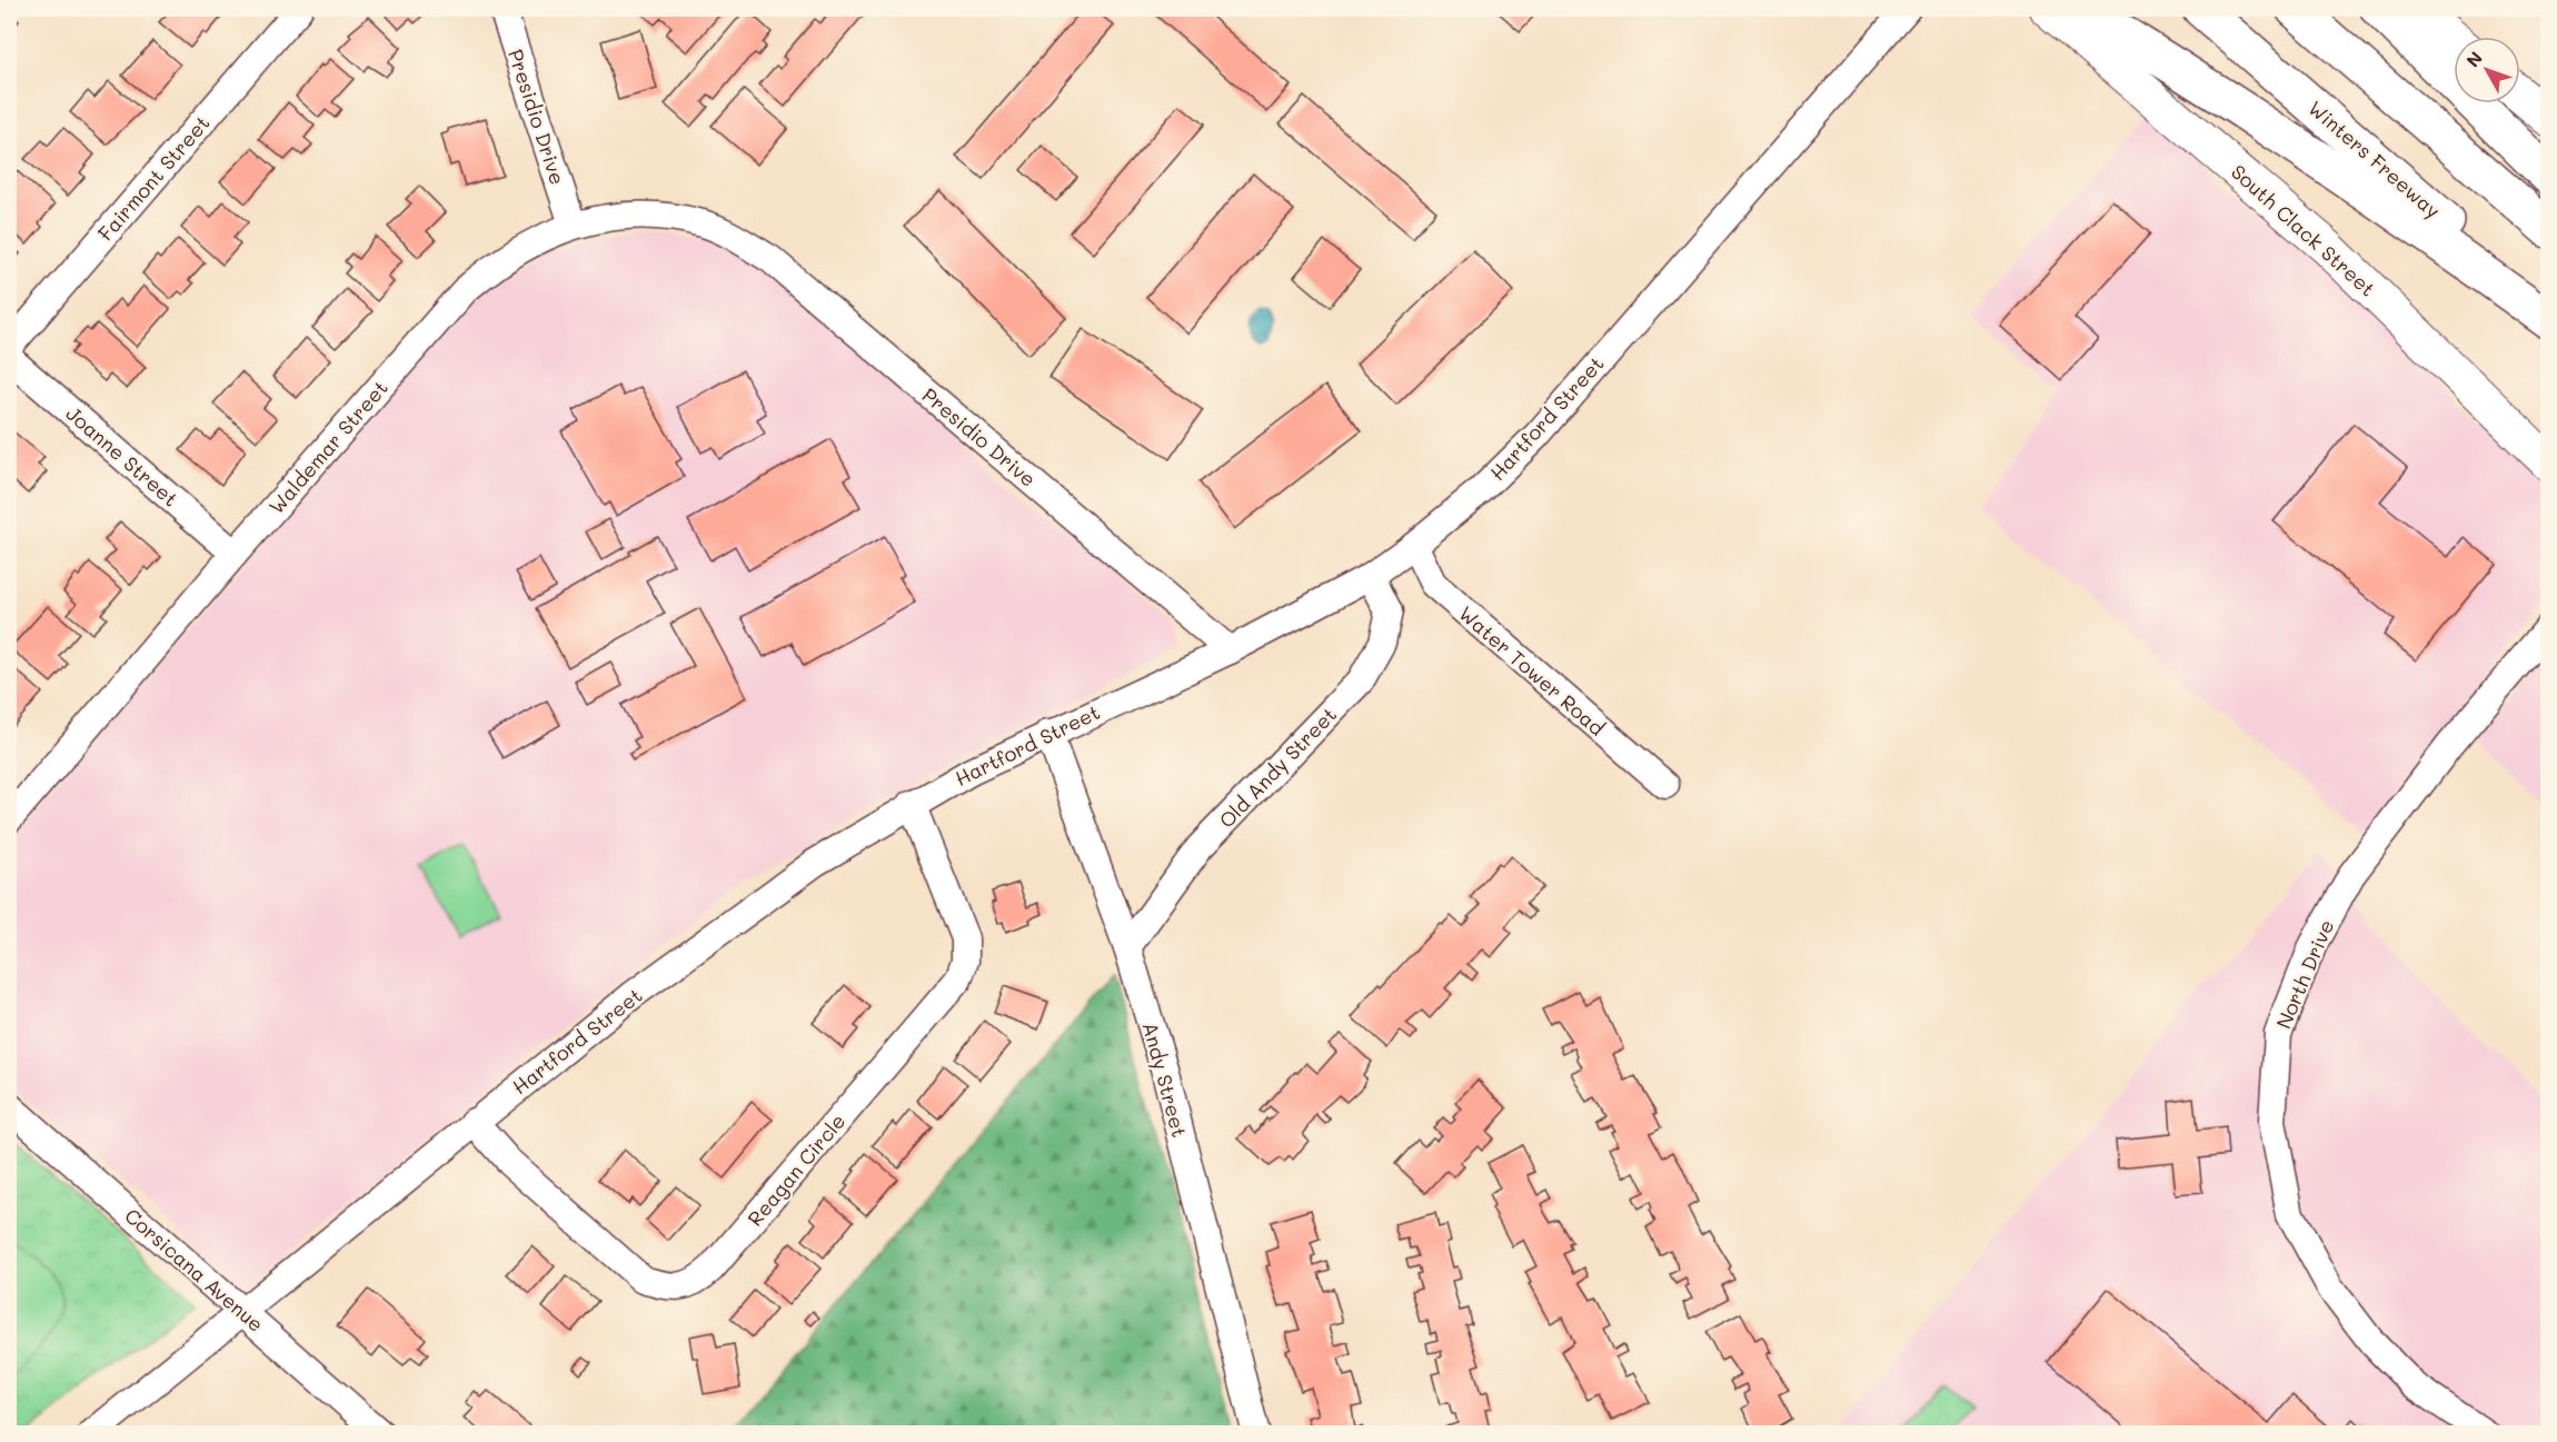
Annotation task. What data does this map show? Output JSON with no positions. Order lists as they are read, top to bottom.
{
  "streets": {
    "highway": ["Winters Freeway"],
    "main road": ["South Clack Street"],
    "street": [
      "Presidio Drive",
      "Fairmont Street",
      "Hartford Street",
      "Waldemar Street",
      "Joanne Street",
      "Water Tower Road",
      "Old Andy Street",
      "North Drive",
      "Andy Street",
      "Reagan Circle",
      "Corsicana Avenue"
    ]
  },
  "crossings": [
    ["Presidio Drive", "Hartford Street"],
    ["Presidio Drive", "Waldemar Street"],
    ["Hartford Street", "Water Tower Road"],
    ["Hartford Street", "Old Andy Street"],
    ["Hartford Street", "Andy Street"],
    ["Hartford Street", "Reagan Circle"],
    ["Hartford Street", "Corsicana Avenue"],
    ["Waldemar Street", "Joanne Street"],
    ["Old Andy Street", "Andy Street"]
  ],
  "north": "top left"
}
